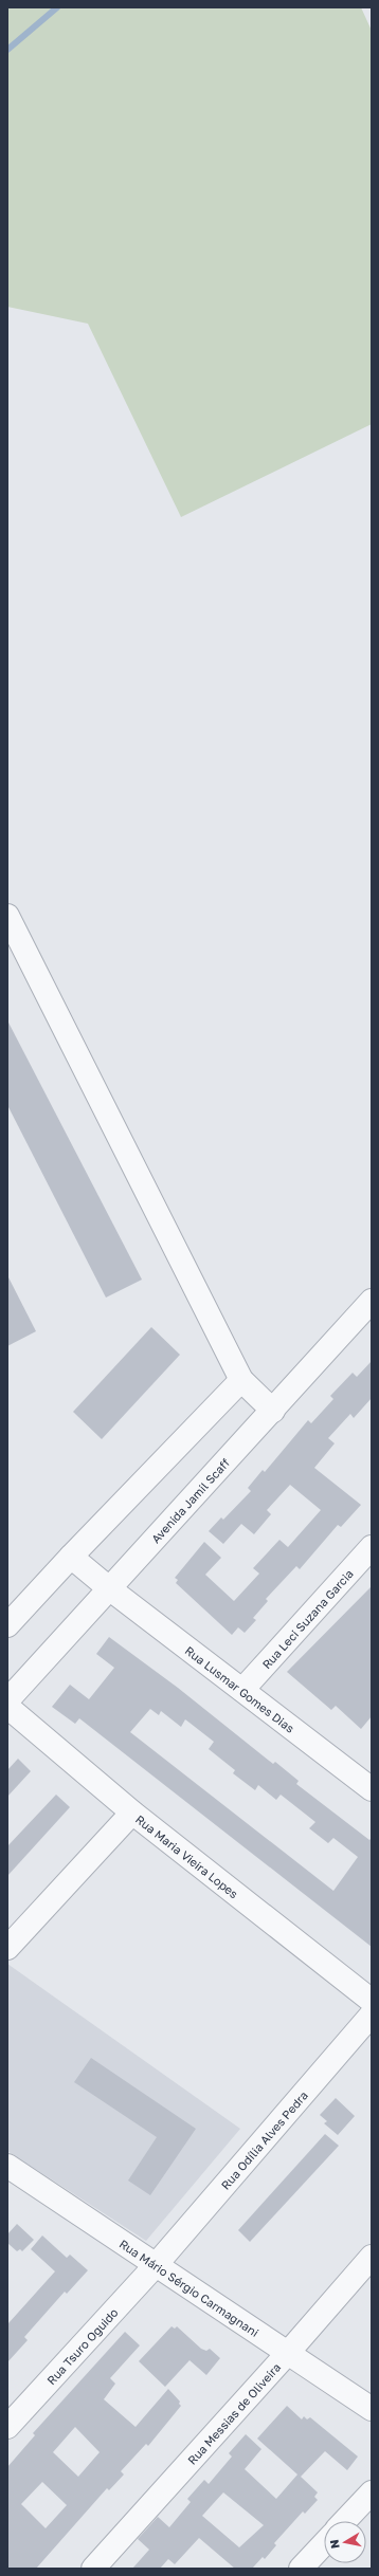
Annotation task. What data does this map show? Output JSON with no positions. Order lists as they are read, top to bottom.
{
  "streets": {
    "street": [
      "Avenida Jamil Scaff",
      "Rua Leci Suzana Garcia",
      "Rua Lusmar Gomes Dias",
      "Rua Maria Vieira Lopes",
      "Rua Odília Alves Pedra",
      "Rua Mário Sérgio Carmagnani",
      "Rua Tsuro Oguido",
      "Rua Messias de Oliveira"
    ]
  },
  "crossings": [
    ["Avenida Jamil Scaff", "Rua Lusmar Gomes Dias"],
    ["Rua Leci Suzana Garcia", "Rua Lusmar Gomes Dias"],
    ["Rua Odília Alves Pedra", "Rua Mário Sérgio Carmagnani"],
    ["Rua Odília Alves Pedra", "Rua Tsuro Oguido"],
    ["Rua Mário Sérgio Carmagnani", "Rua Tsuro Oguido"],
    ["Rua Mário Sérgio Carmagnani", "Rua Messias de Oliveira"]
  ],
  "north": "left"
}
